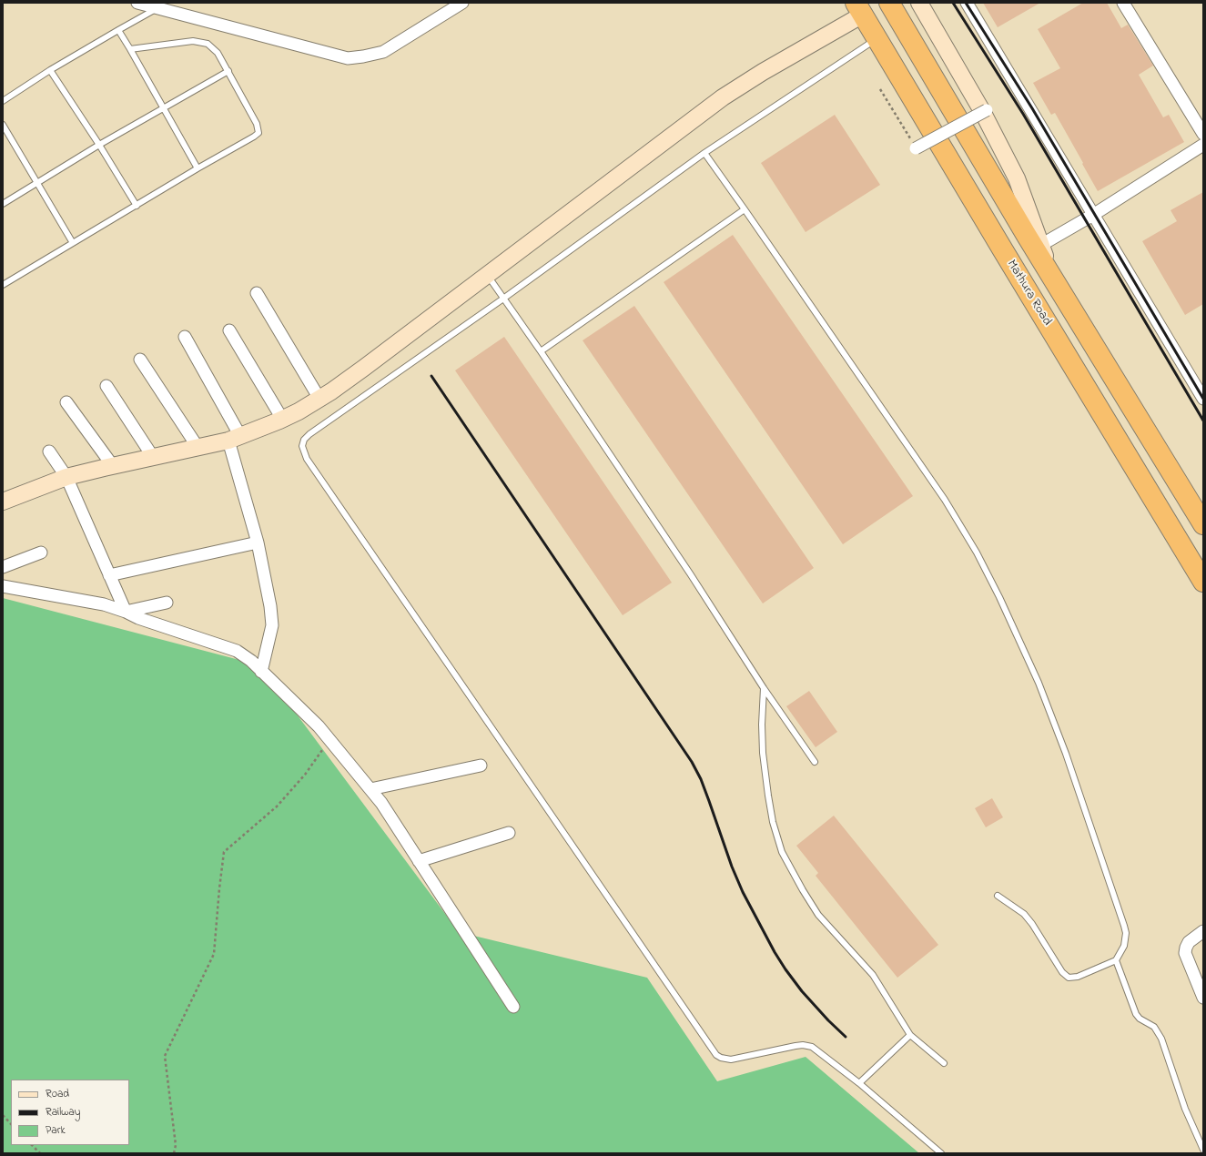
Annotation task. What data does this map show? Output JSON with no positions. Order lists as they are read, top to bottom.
{
  "streets": {
    "highway": ["Mathura Road"]
  },
  "legend": ["Road", "Railway", "Park"]
}
